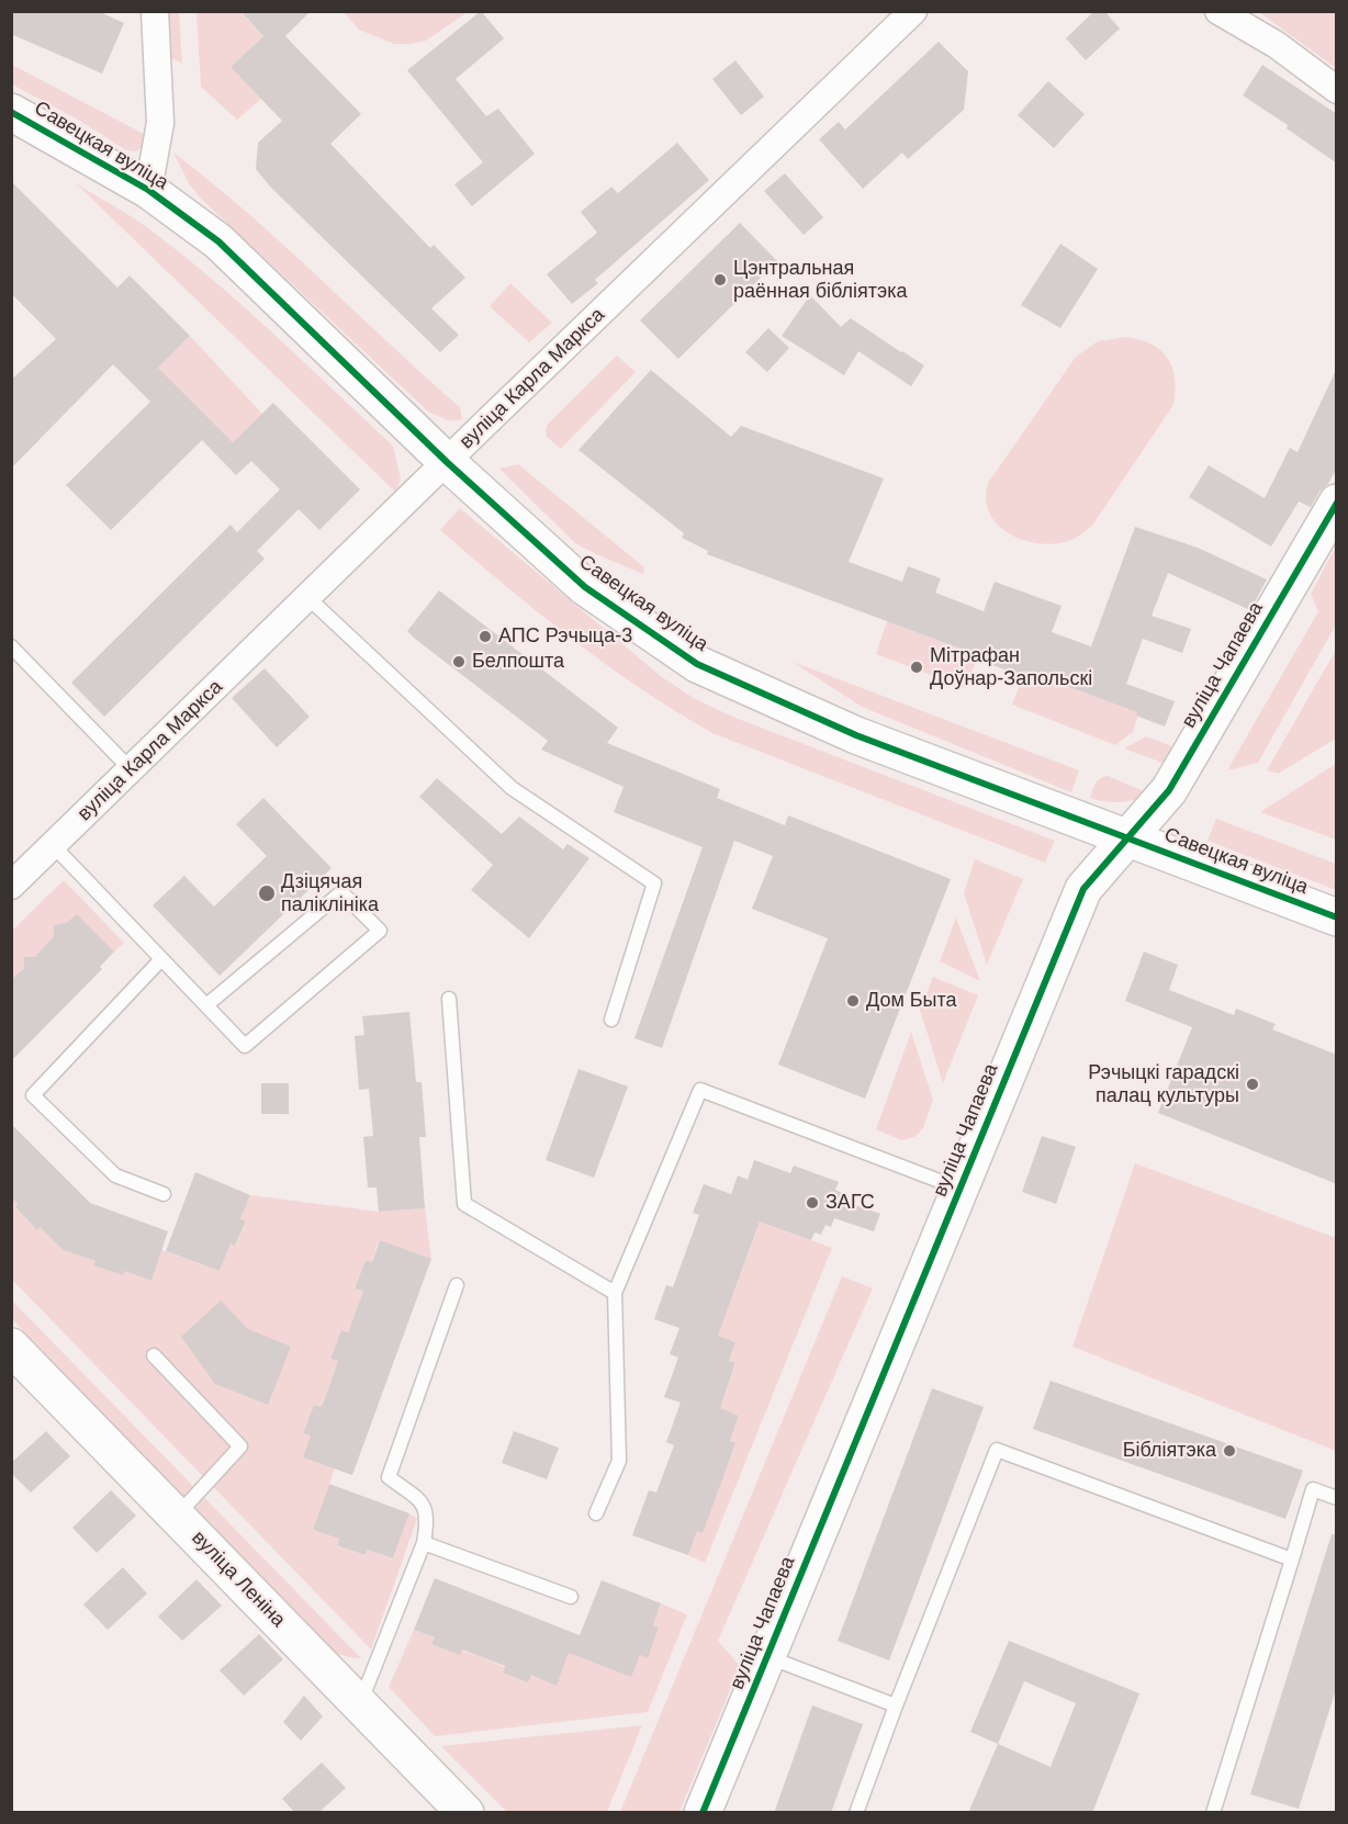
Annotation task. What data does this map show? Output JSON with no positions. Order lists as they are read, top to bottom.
{
  "streets": {
    "street": [
      "Савецкая вуліца",
      "вуліца Карла Маркса",
      "вуліца Чапаева",
      "вуліца Леніна"
    ]
  },
  "crossings": [
    ["Савецкая вуліца", "вуліца Карла Маркса"],
    ["Савецкая вуліца", "вуліца Чапаева"]
  ],
  "places": [
    "Цэнтральная раённая бібліятэка",
    "АПС Рэчыца-3",
    "Белпошта",
    "Мітрафан Доўнар-Запольскі",
    "Дзіцячая паліклініка",
    "Дом Быта",
    "Рэчыцкі гарадскі палац культуры",
    "ЗАГС",
    "Бібліятэка"
  ]
}
